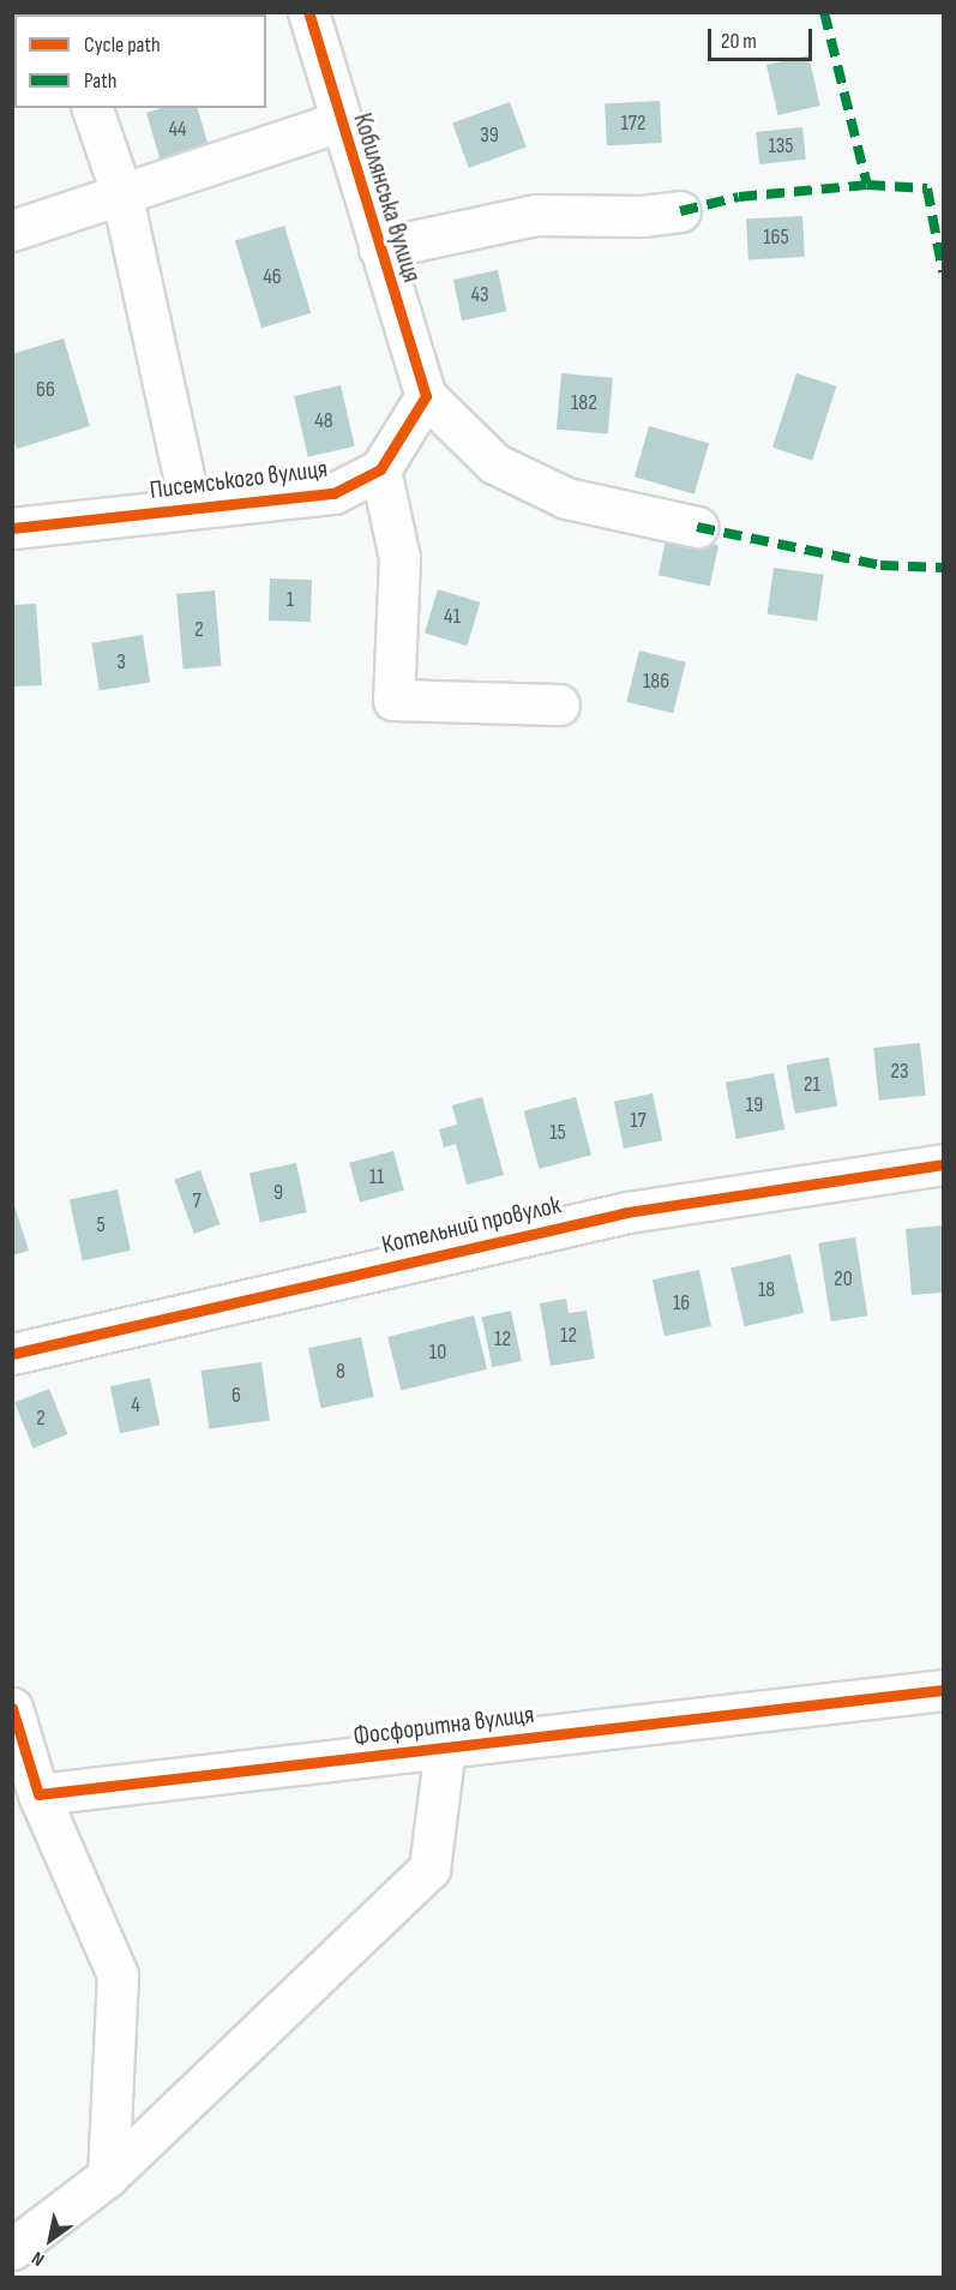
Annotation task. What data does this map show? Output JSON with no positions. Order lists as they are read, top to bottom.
{
  "streets": {
    "street": [
      "Кобилянська вулиця",
      "Писемського вулиця",
      "Котельний провулок",
      "Фосфоритна вулиця"
    ]
  },
  "house_numbers": [
    "172",
    "44",
    "39",
    "135",
    "165",
    "46",
    "43",
    "66",
    "182",
    "48",
    "1",
    "41",
    "2",
    "3",
    "186",
    "23",
    "21",
    "19",
    "17",
    "15",
    "11",
    "9",
    "7",
    "5",
    "20",
    "18",
    "16",
    "12",
    "12",
    "10",
    "8",
    "6",
    "4",
    "2"
  ],
  "legend": ["Cycle path", "Path"],
  "scale_bar": "20 m",
  "north": "bottom left"
}
